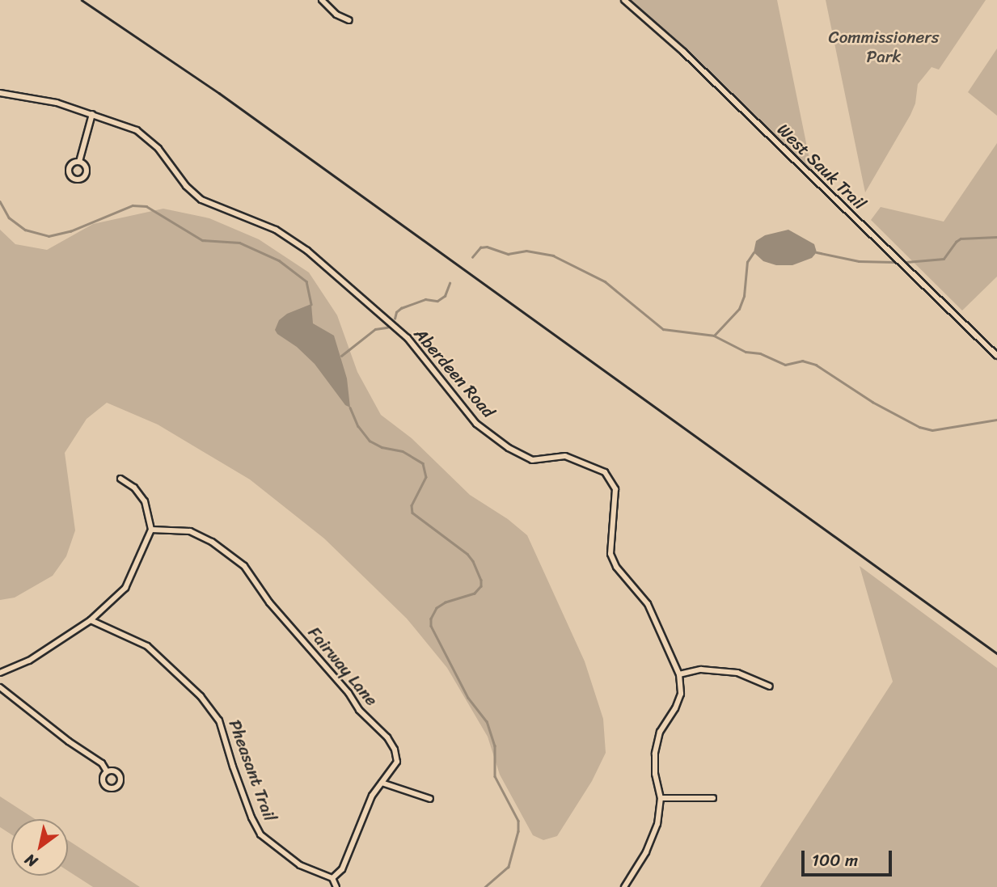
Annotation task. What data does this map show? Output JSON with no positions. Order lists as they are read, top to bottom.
{
  "streets": {
    "street": [
      "West Sauk Trail",
      "Aberdeen Road",
      "Fairway Lane",
      "Pheasant Trail"
    ]
  },
  "crossings": [
    ["Fairway Lane", "Pheasant Trail"]
  ],
  "parks": ["Commissioners Park"],
  "scale_bar": "100 m",
  "north": "bottom left"
}
